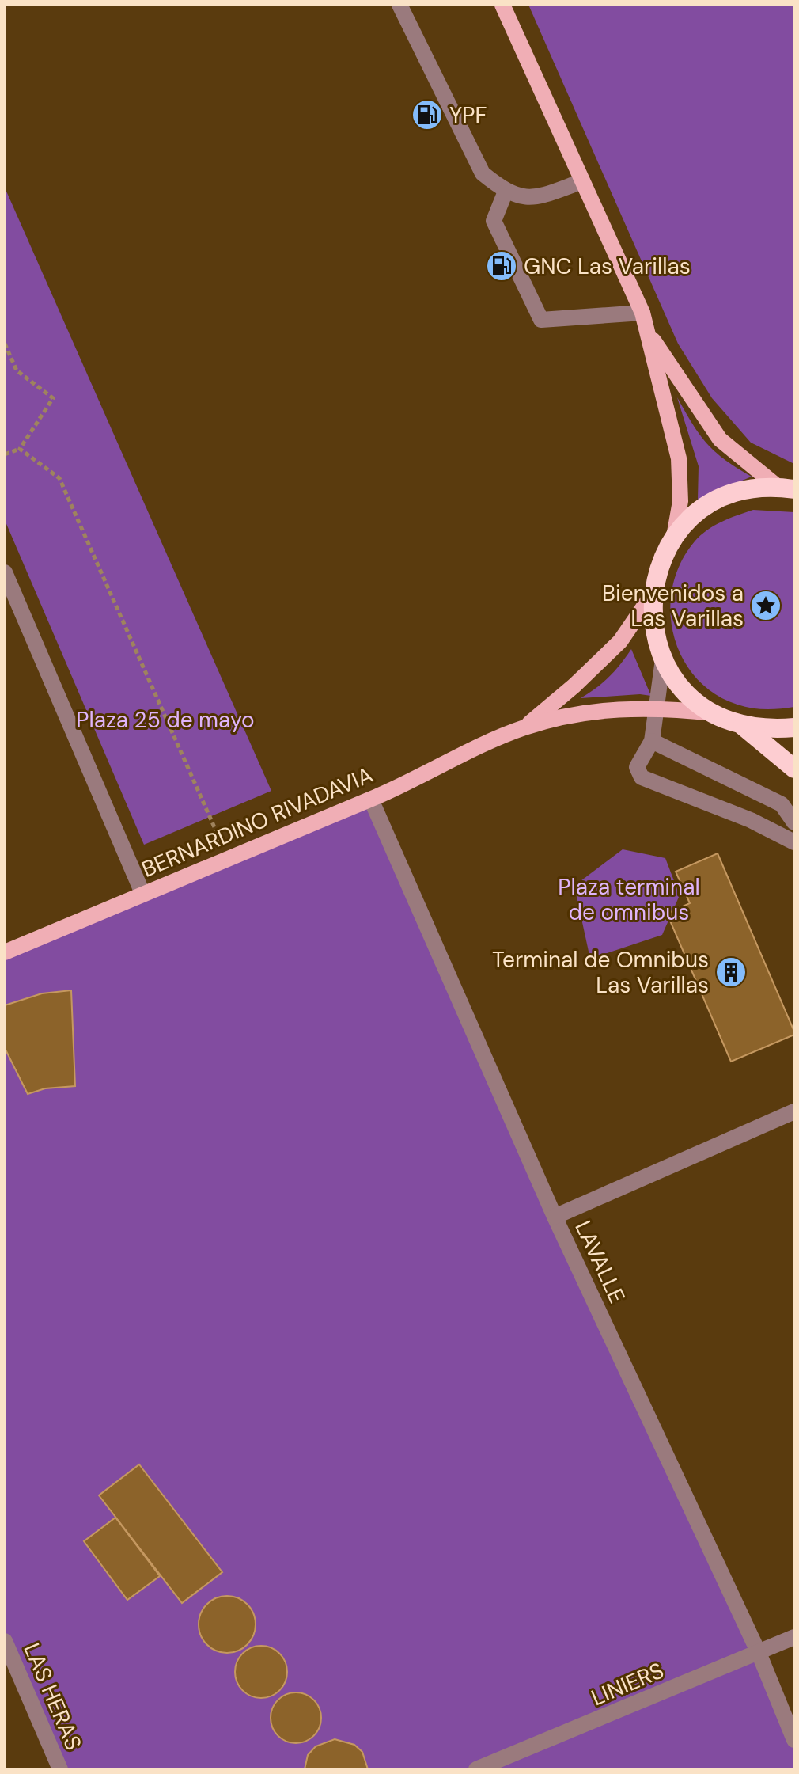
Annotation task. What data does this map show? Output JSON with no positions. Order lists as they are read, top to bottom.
{
  "streets": {
    "main road": ["BERNARDINO RIVADAVIA"],
    "street": ["LAVALLE", "LINIERS", "LAS HERAS"]
  },
  "crossings": [
    ["BERNARDINO RIVADAVIA", "LAVALLE"],
    ["LAVALLE", "LINIERS"]
  ],
  "parks": ["Plaza 25 de mayo", "Plaza terminal de omnibus"],
  "places": {
    "fuel station": ["YPF", "GNC Las Varillas"],
    "place": ["Bienvenidos a Las Varillas"],
    "building": ["Terminal de Omnibus Las Varillas"]
  }
}
